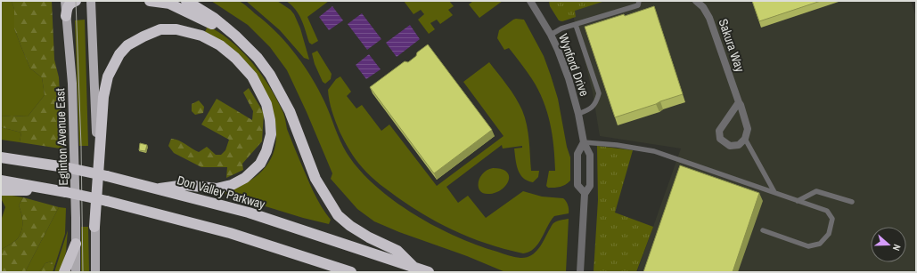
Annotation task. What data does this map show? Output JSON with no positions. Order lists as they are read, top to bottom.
{
  "streets": {
    "highway": ["Don Valley Parkway"],
    "main road": ["Eglinton Avenue East"],
    "street": ["Sakura Way", "Wynford Drive"]
  },
  "north": "right"
}
